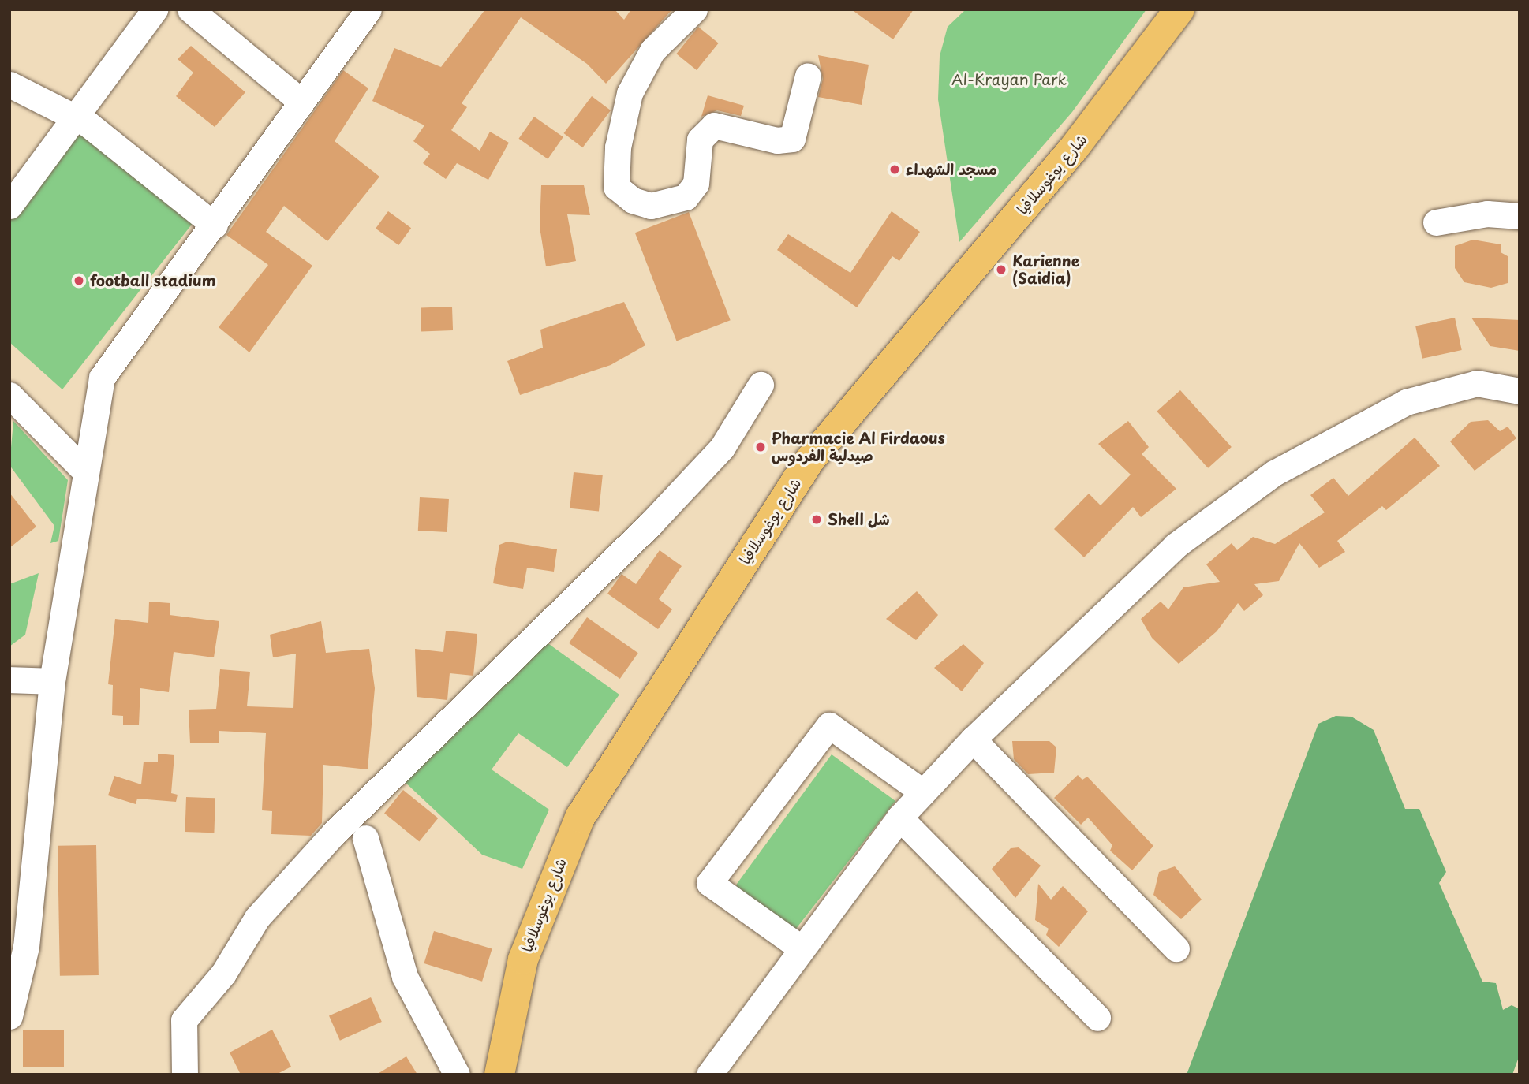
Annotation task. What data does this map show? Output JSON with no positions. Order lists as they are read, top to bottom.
{
  "streets": {
    "main road": ["شارع يوغوسلافيا"]
  },
  "parks": ["Al-Krayan Park"],
  "places": [
    "مسجد الشهداء",
    "Karienne (Saidia)",
    "football stadium",
    "Pharmacie Al Firdaous صيدلية الفردوس",
    "Shell شل"
  ]
}
